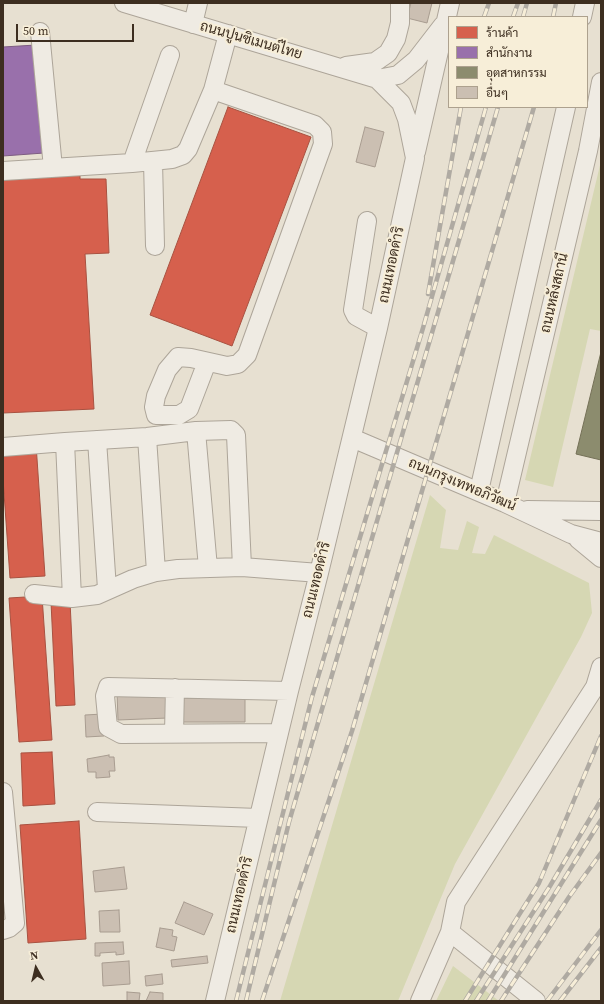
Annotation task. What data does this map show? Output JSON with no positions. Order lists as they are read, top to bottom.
{
  "streets": {
    "street": [
      "ถนนปูนซิเมนต์ไทย",
      "ถนนเทอดดำริ",
      "ถนนหลังสถานี",
      "ถนนกรุงเทพอภิวัฒน์"
    ]
  },
  "crossings": [
    ["ถนนปูนซิเมนต์ไทย", "ถนนเทอดดำริ"],
    ["ถนนเทอดดำริ", "ถนนกรุงเทพอภิวัฒน์"],
    ["ถนนหลังสถานี", "ถนนกรุงเทพอภิวัฒน์"]
  ],
  "legend": [
    "ร้านค้า",
    "สำนักงาน",
    "อุตสาหกรรม",
    "อื่นๆ"
  ],
  "scale_bar": "50 m",
  "north": "top"
}
